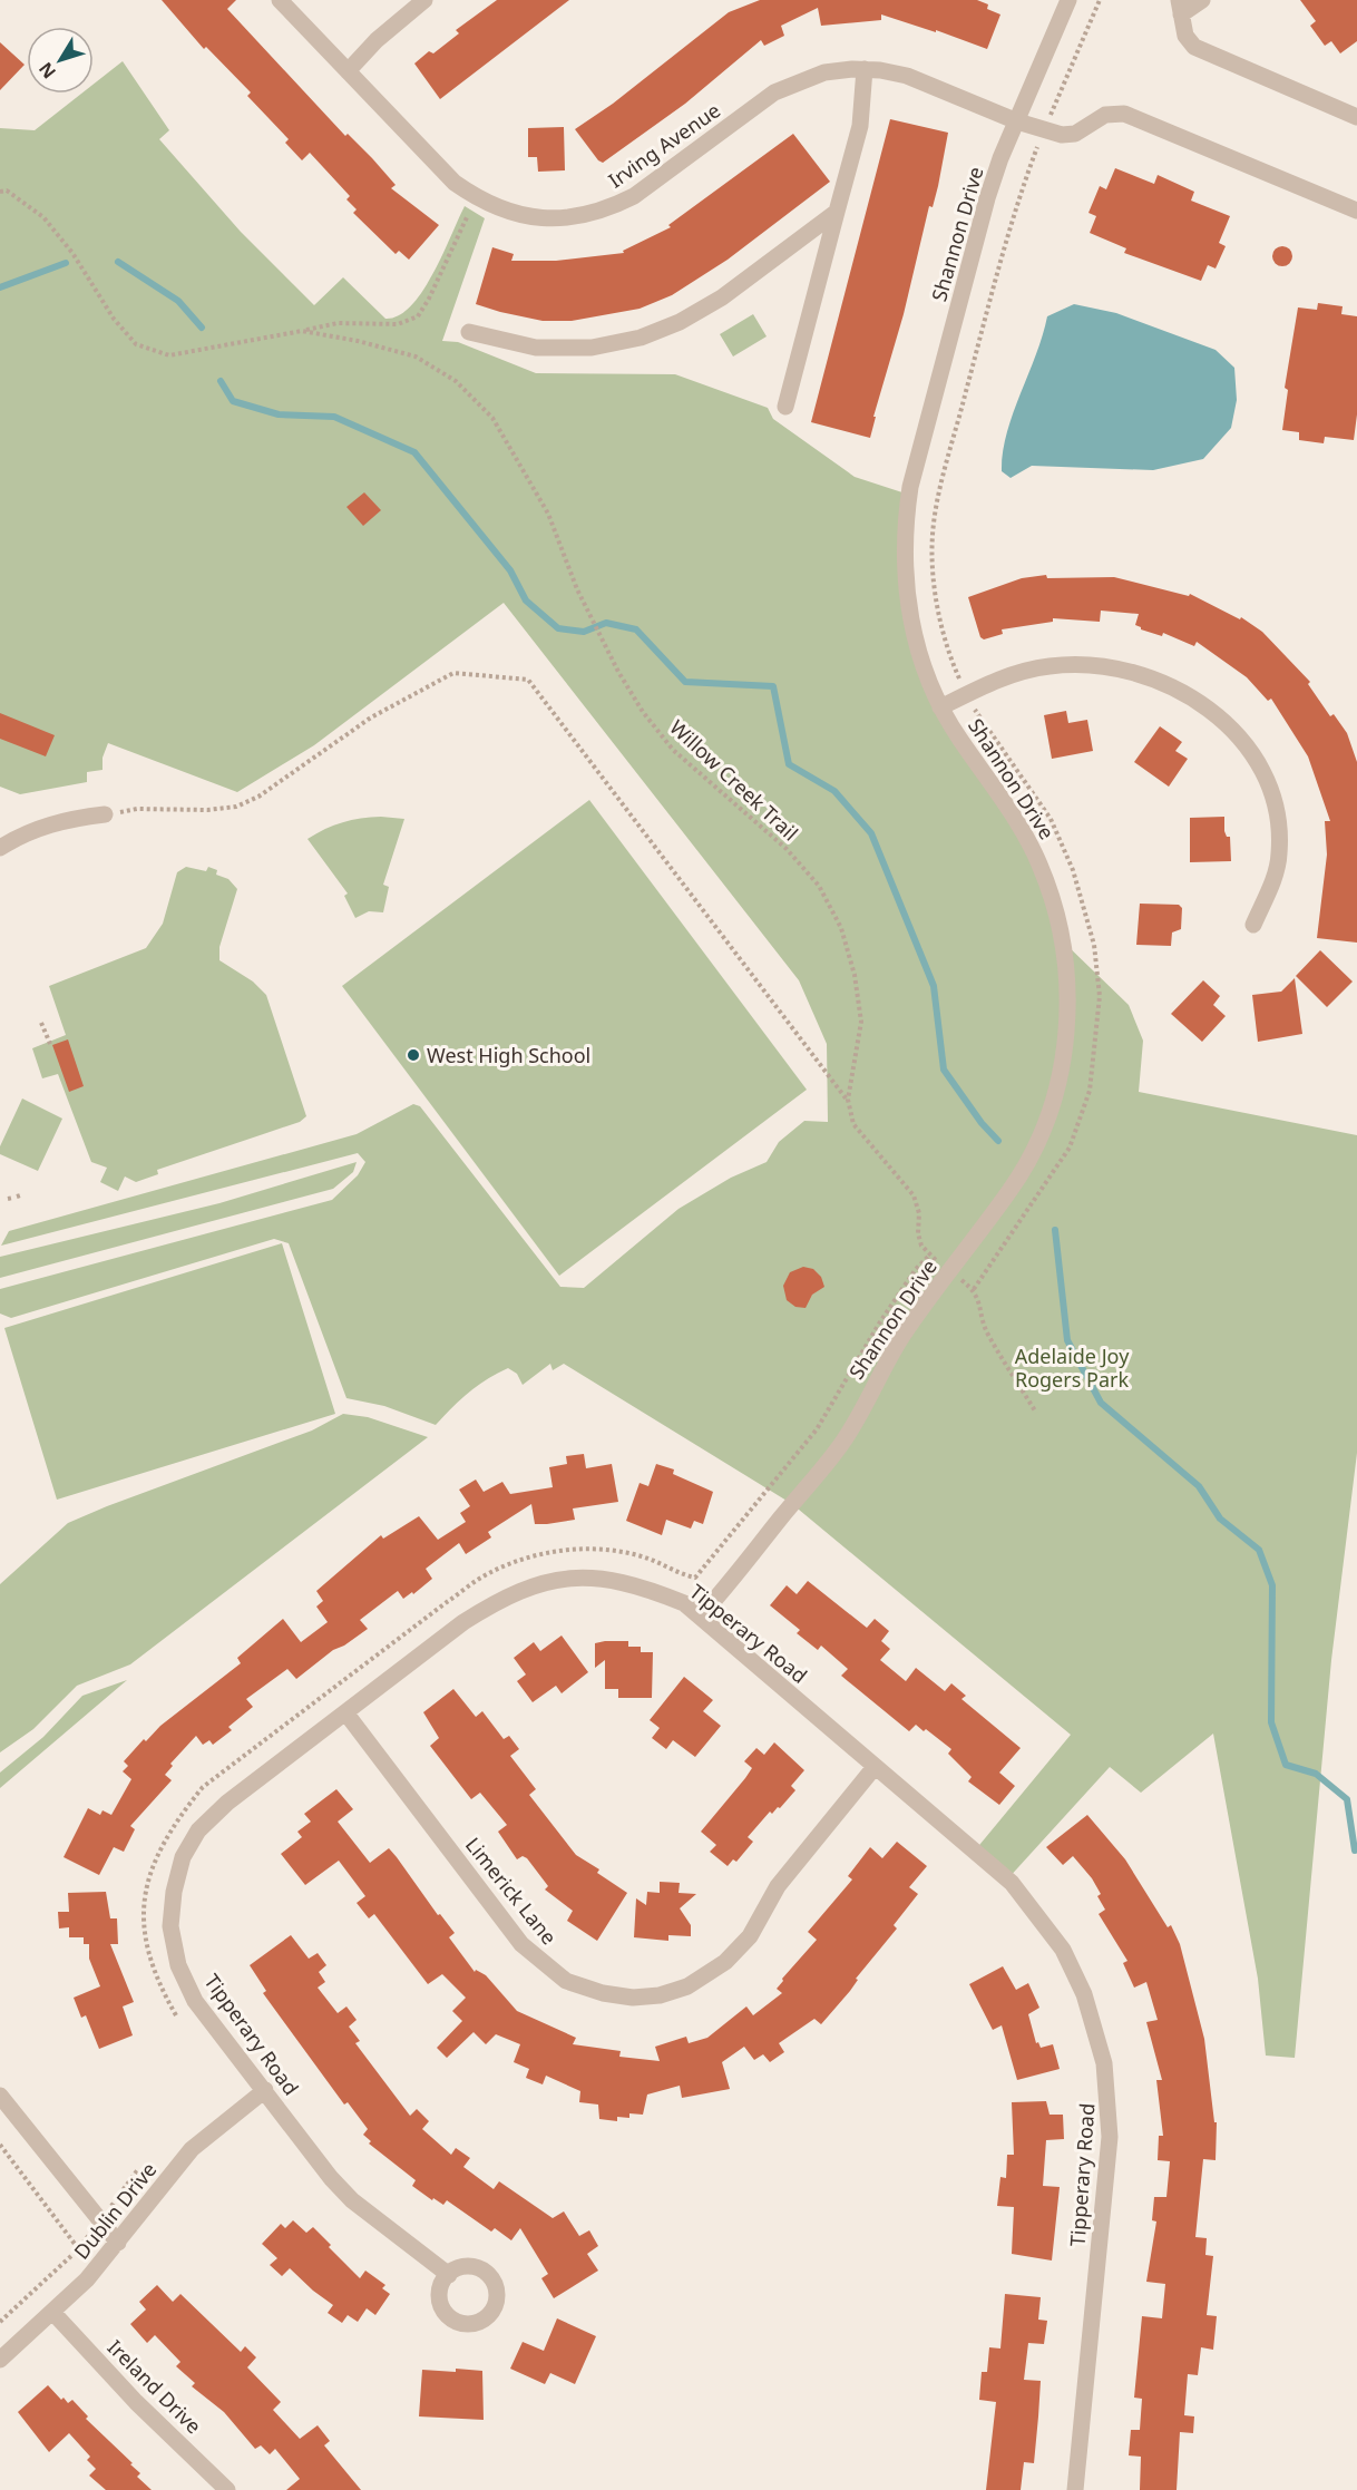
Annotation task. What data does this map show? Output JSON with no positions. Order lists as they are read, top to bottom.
{
  "streets": {
    "street": [
      "Irving Avenue",
      "Shannon Drive",
      "Tipperary Road",
      "Limerick Lane",
      "Dublin Drive",
      "Ireland Drive"
    ],
    "path": ["Willow Creek Trail"]
  },
  "crossings": [
    ["Irving Avenue", "Shannon Drive"],
    ["Shannon Drive", "Tipperary Road"],
    ["Tipperary Road", "Limerick Lane"],
    ["Tipperary Road", "Dublin Drive"],
    ["Dublin Drive", "Ireland Drive"]
  ],
  "parks": ["Adelaide Joy Rogers Park"],
  "places": ["West High School"],
  "north": "bottom left"
}
